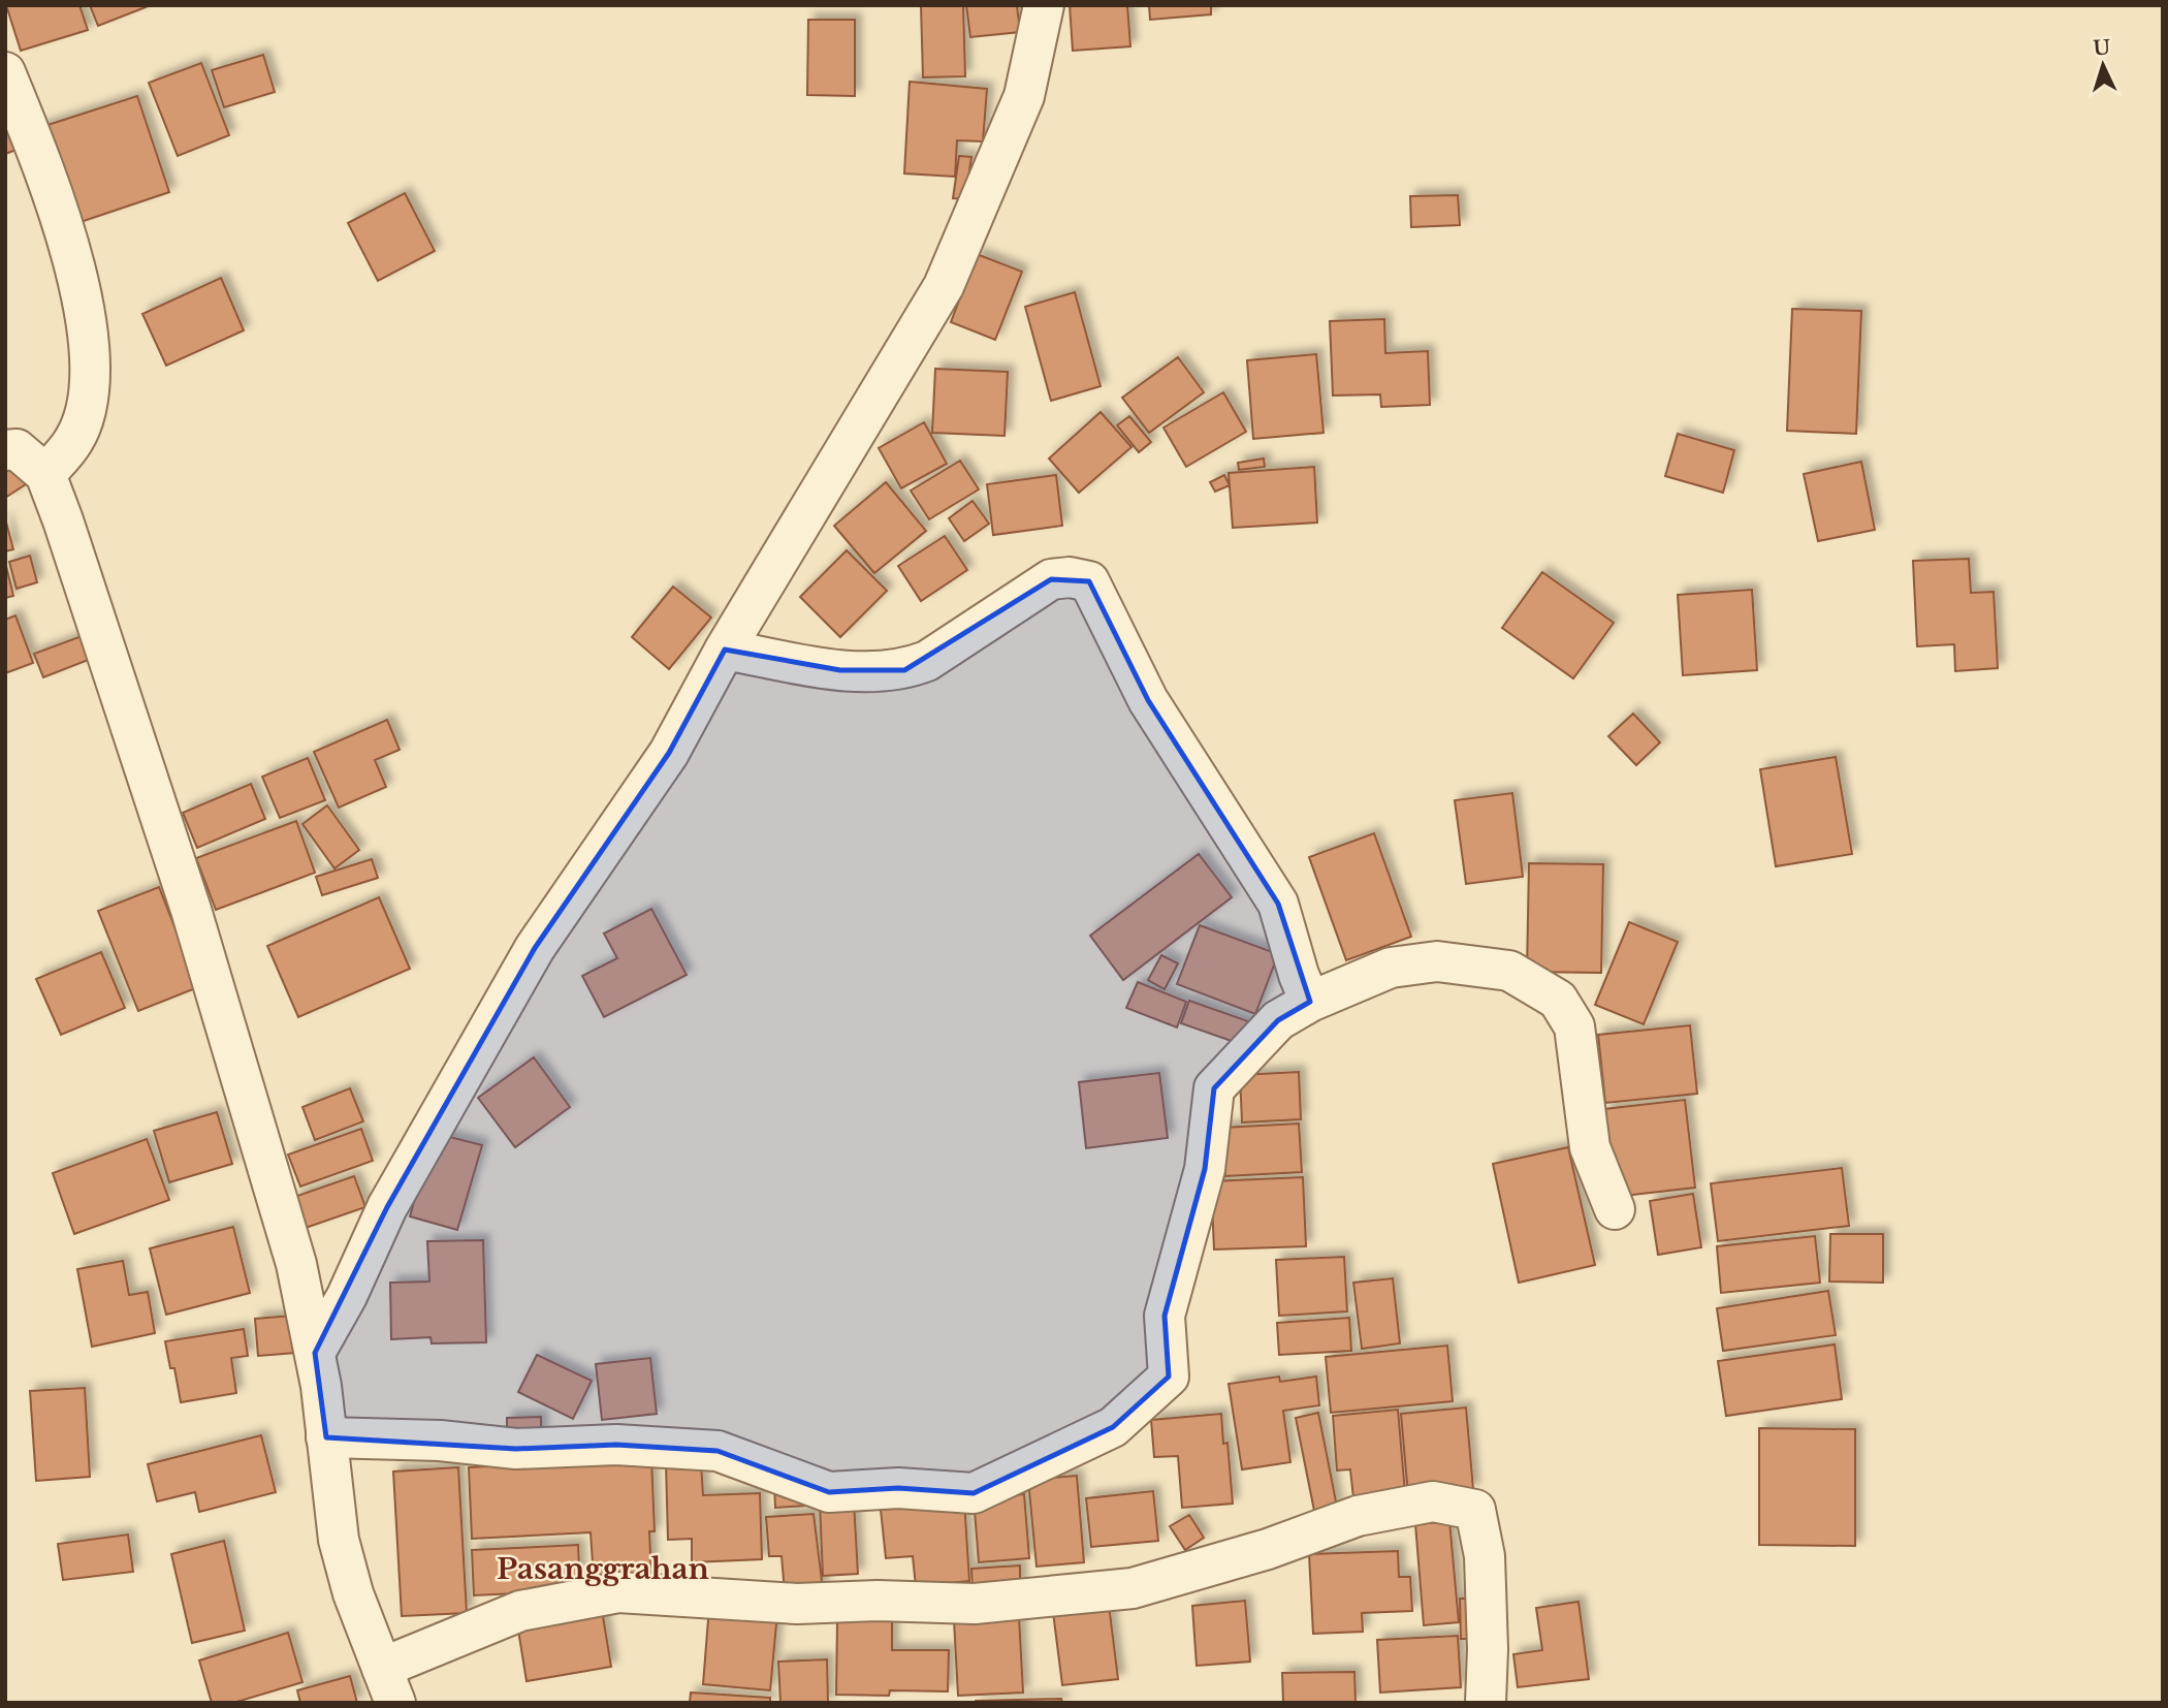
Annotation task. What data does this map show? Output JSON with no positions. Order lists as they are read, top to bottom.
{
  "districts": ["Pasanggrahan"],
  "north": "top"
}
